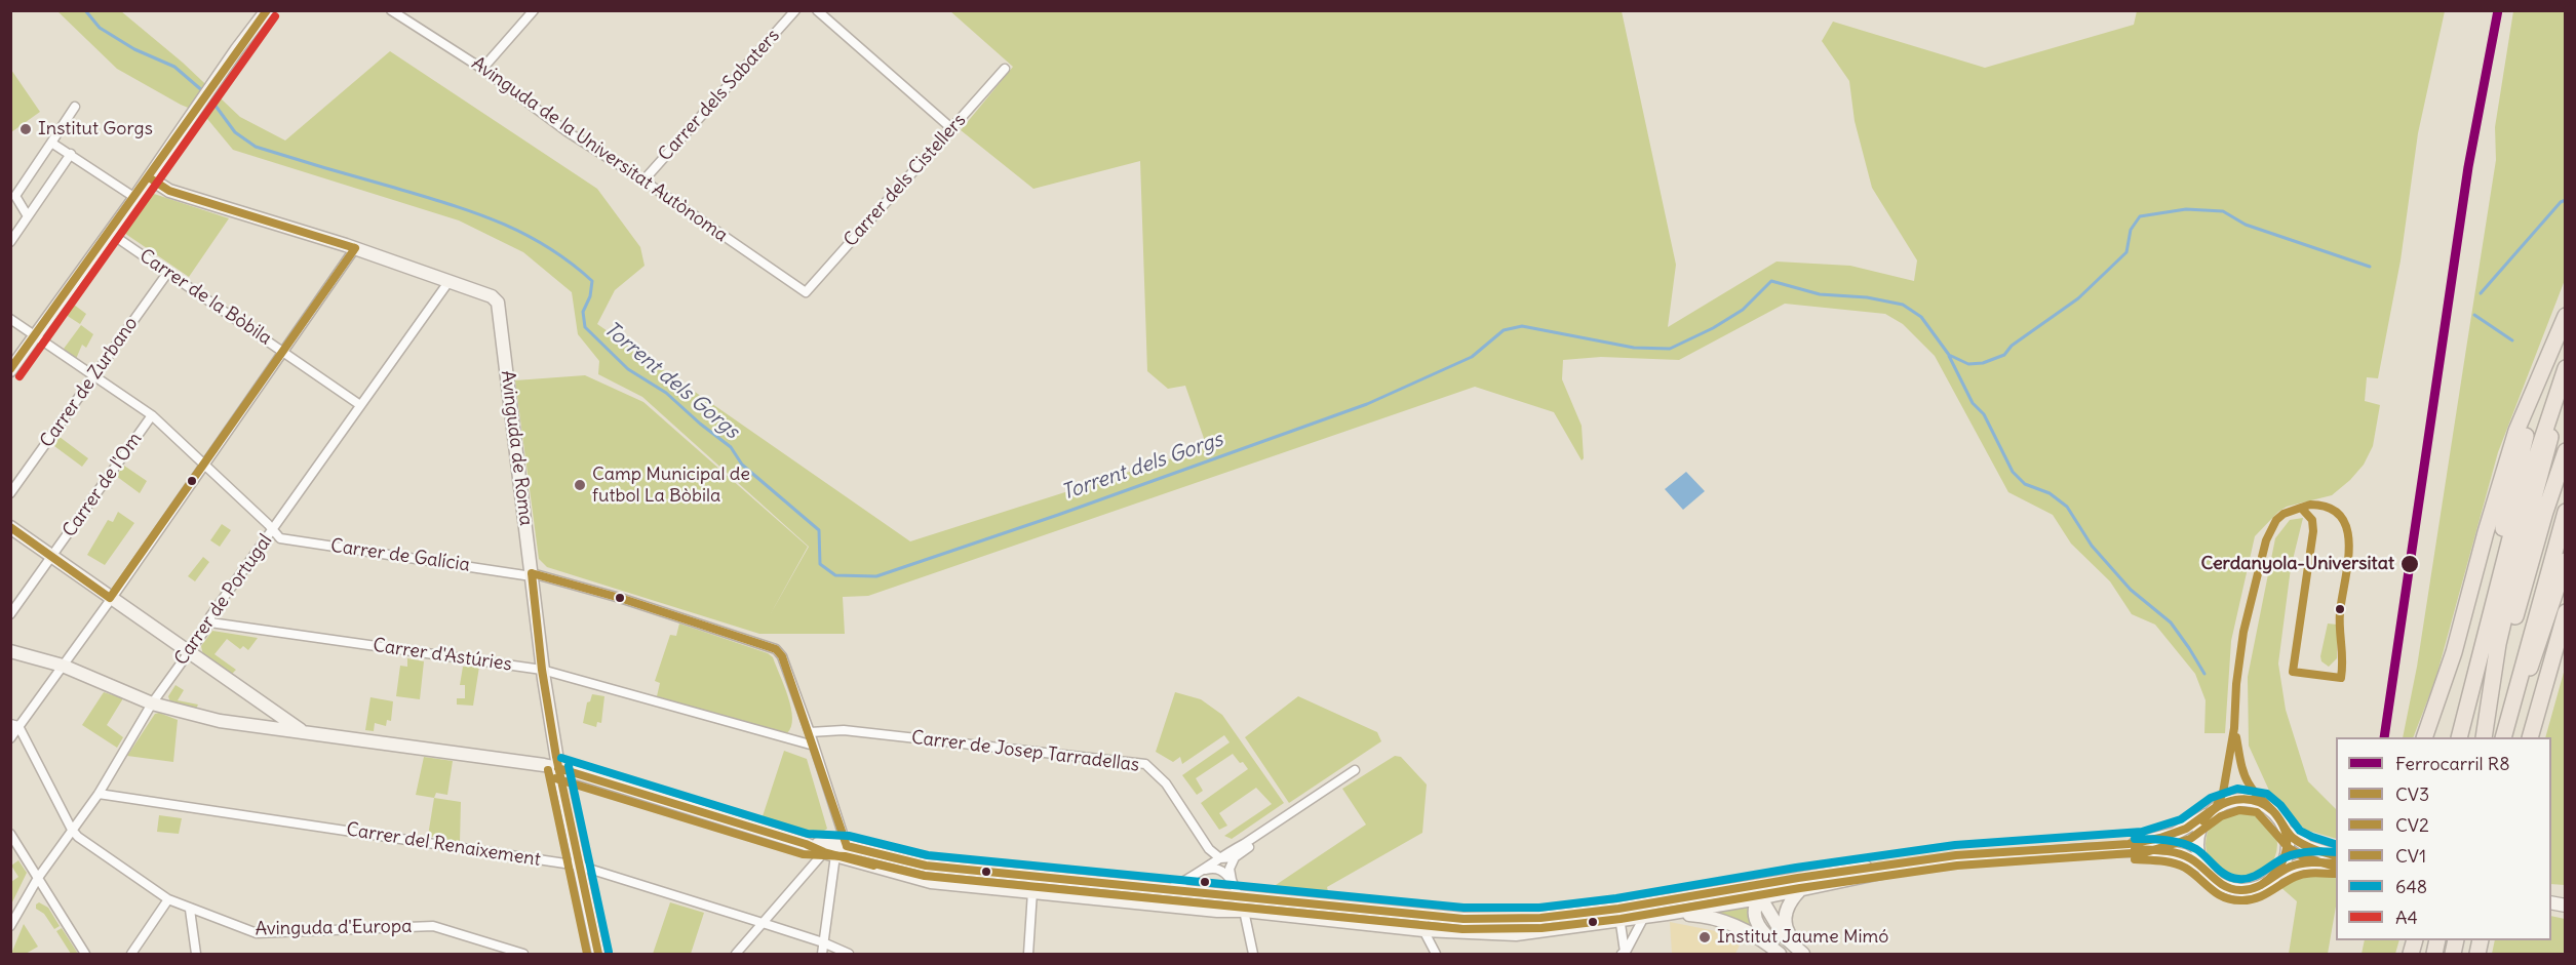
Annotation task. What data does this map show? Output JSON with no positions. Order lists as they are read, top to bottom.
{
  "streets": {
    "street": [
      "Carrer dels Sabaters",
      "Avinguda de la Universitat Autònoma",
      "Carrer dels Cistellers",
      "Carrer de la Bòbila",
      "Carrer de Zurbano",
      "Avinguda de Roma",
      "Carrer de l'Om",
      "Carrer de Galícia",
      "Carrer de Portugal",
      "Carrer d'Astúries",
      "Carrer de Josep Tarradellas",
      "Carrer del Renaixement",
      "Avinguda d'Europa"
    ]
  },
  "crossings": [
    ["Carrer dels Sabaters", "Avinguda de la Universitat Autònoma"],
    ["Avinguda de la Universitat Autònoma", "Carrer dels Cistellers"],
    ["Carrer de la Bòbila", "Carrer de Zurbano"],
    ["Carrer de la Bòbila", "Carrer de Portugal"],
    ["Avinguda de Roma", "Carrer de Galícia"],
    ["Avinguda de Roma", "Carrer de Portugal"],
    ["Avinguda de Roma", "Carrer d'Astúries"],
    ["Avinguda de Roma", "Carrer del Renaixement"],
    ["Carrer de Galícia", "Carrer de Portugal"],
    ["Carrer de Galícia", "Carrer d'Astúries"],
    ["Carrer de Galícia", "Carrer de Josep Tarradellas"],
    ["Carrer de Portugal", "Carrer d'Astúries"],
    ["Carrer de Portugal", "Carrer del Renaixement"],
    ["Carrer de Portugal", "Avinguda d'Europa"]
  ],
  "water": ["Torrent dels Gorgs"],
  "places": [
    "Institut Gorgs",
    "Camp Municipal de futbol La Bòbila",
    "Cerdanyola-Universitat",
    "Institut Jaume Mimó"
  ],
  "lines": [
    "rail line R8",
    "transit line CV1",
    "transit line A4",
    "transit line CV3",
    "transit line 648",
    "transit line CV2"
  ],
  "legend": [
    "Ferrocarril R8",
    "CV3",
    "CV2",
    "CV1",
    "648",
    "A4"
  ]
}
